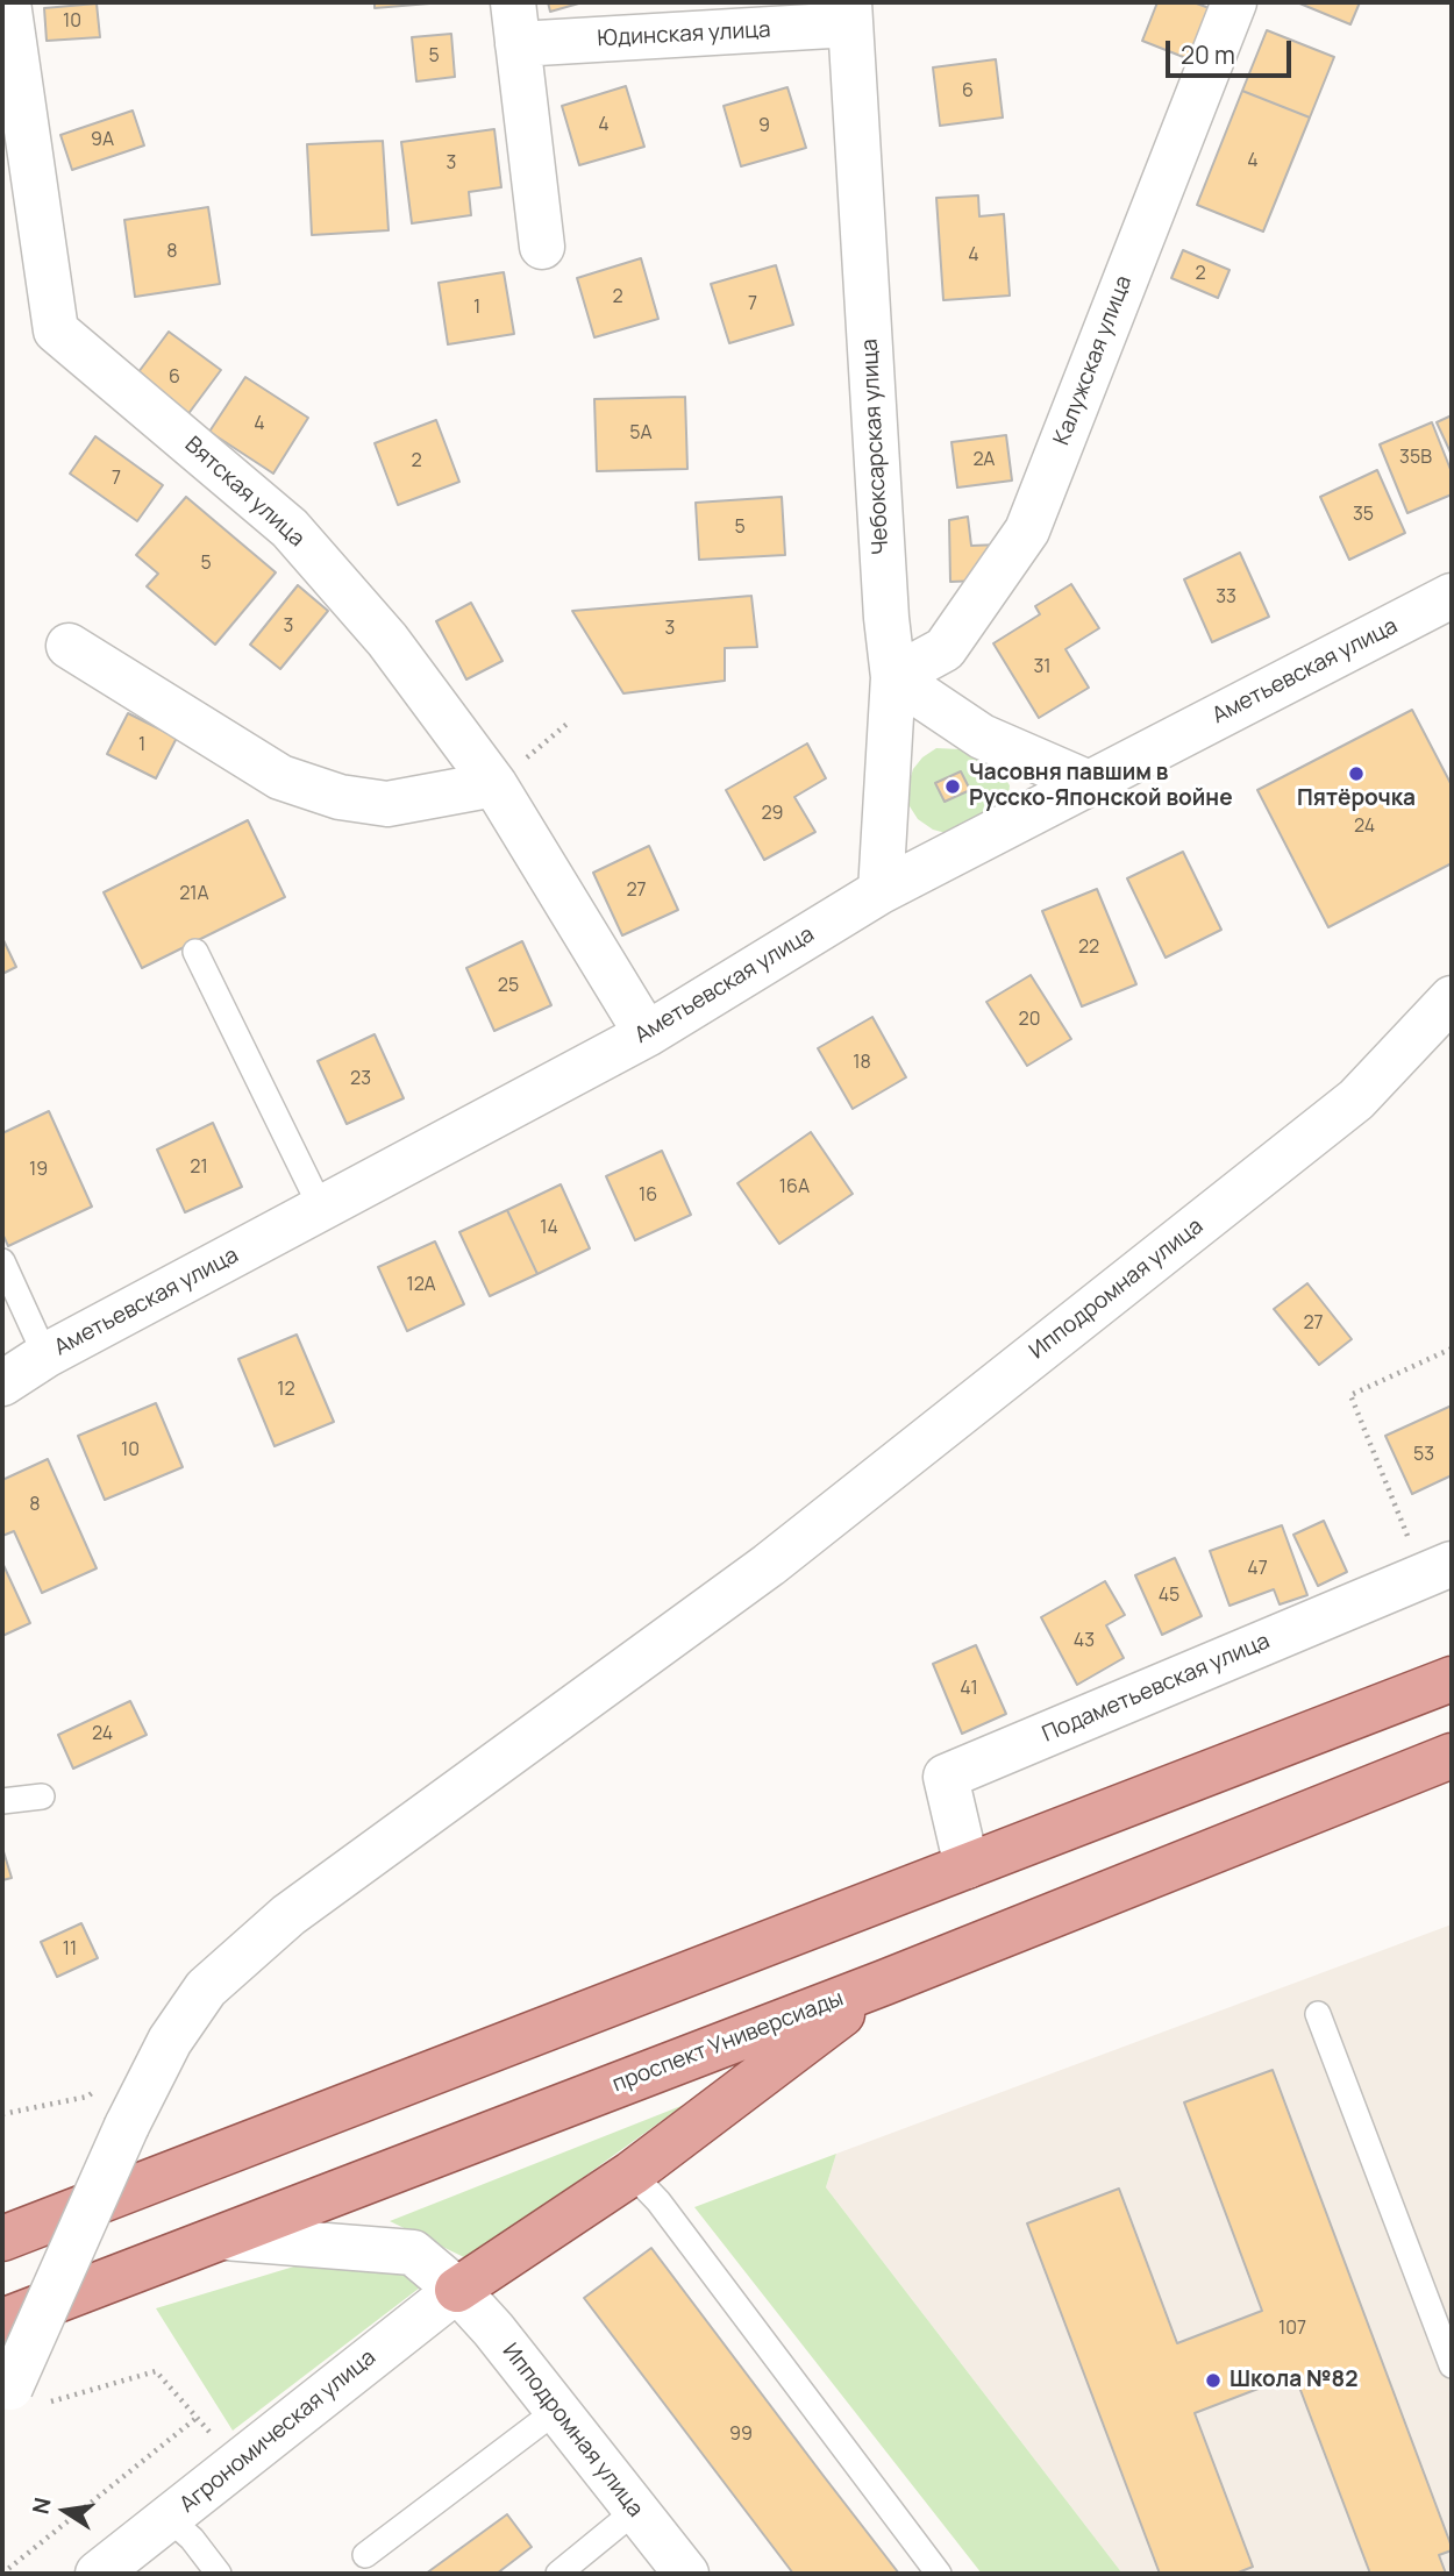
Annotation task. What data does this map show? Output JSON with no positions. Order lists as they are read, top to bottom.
{
  "streets": {
    "main road": ["проспект Универсиады"],
    "street": [
      "Юдинская улица",
      "Калужская улица",
      "Чебоксарская улица",
      "Вятская улица",
      "Аметьевская улица",
      "Ипподромная улица",
      "Подаметьевская улица",
      "Агрономическая улица"
    ]
  },
  "crossings": [
    ["Юдинская улица", "Чебоксарская улица"],
    ["Калужская улица", "Чебоксарская улица"],
    ["Чебоксарская улица", "Аметьевская улица"],
    ["Вятская улица", "Аметьевская улица"],
    ["Ипподромная улица", "проспект Универсиады"],
    ["Ипподромная улица", "Агрономическая улица"]
  ],
  "places": ["Пятёрочка", "Часовня павшим в Русско-Японской войне", "Школа №82"],
  "house_numbers": [
    "10",
    "5",
    "6",
    "4",
    "9",
    "9А",
    "4",
    "3",
    "8",
    "4",
    "2",
    "2",
    "7",
    "1",
    "6",
    "4",
    "5А",
    "35В",
    "2А",
    "2",
    "7",
    "35",
    "5",
    "5",
    "33",
    "3",
    "3",
    "31",
    "1",
    "29",
    "24",
    "27",
    "21А",
    "22",
    "25",
    "20",
    "18",
    "23",
    "21",
    "19",
    "16А",
    "16",
    "14",
    "12А",
    "27",
    "12",
    "10",
    "53",
    "8",
    "47",
    "45",
    "43",
    "41",
    "24",
    "11",
    "107",
    "99"
  ],
  "scale_bar": "20 m",
  "north": "left"
}
